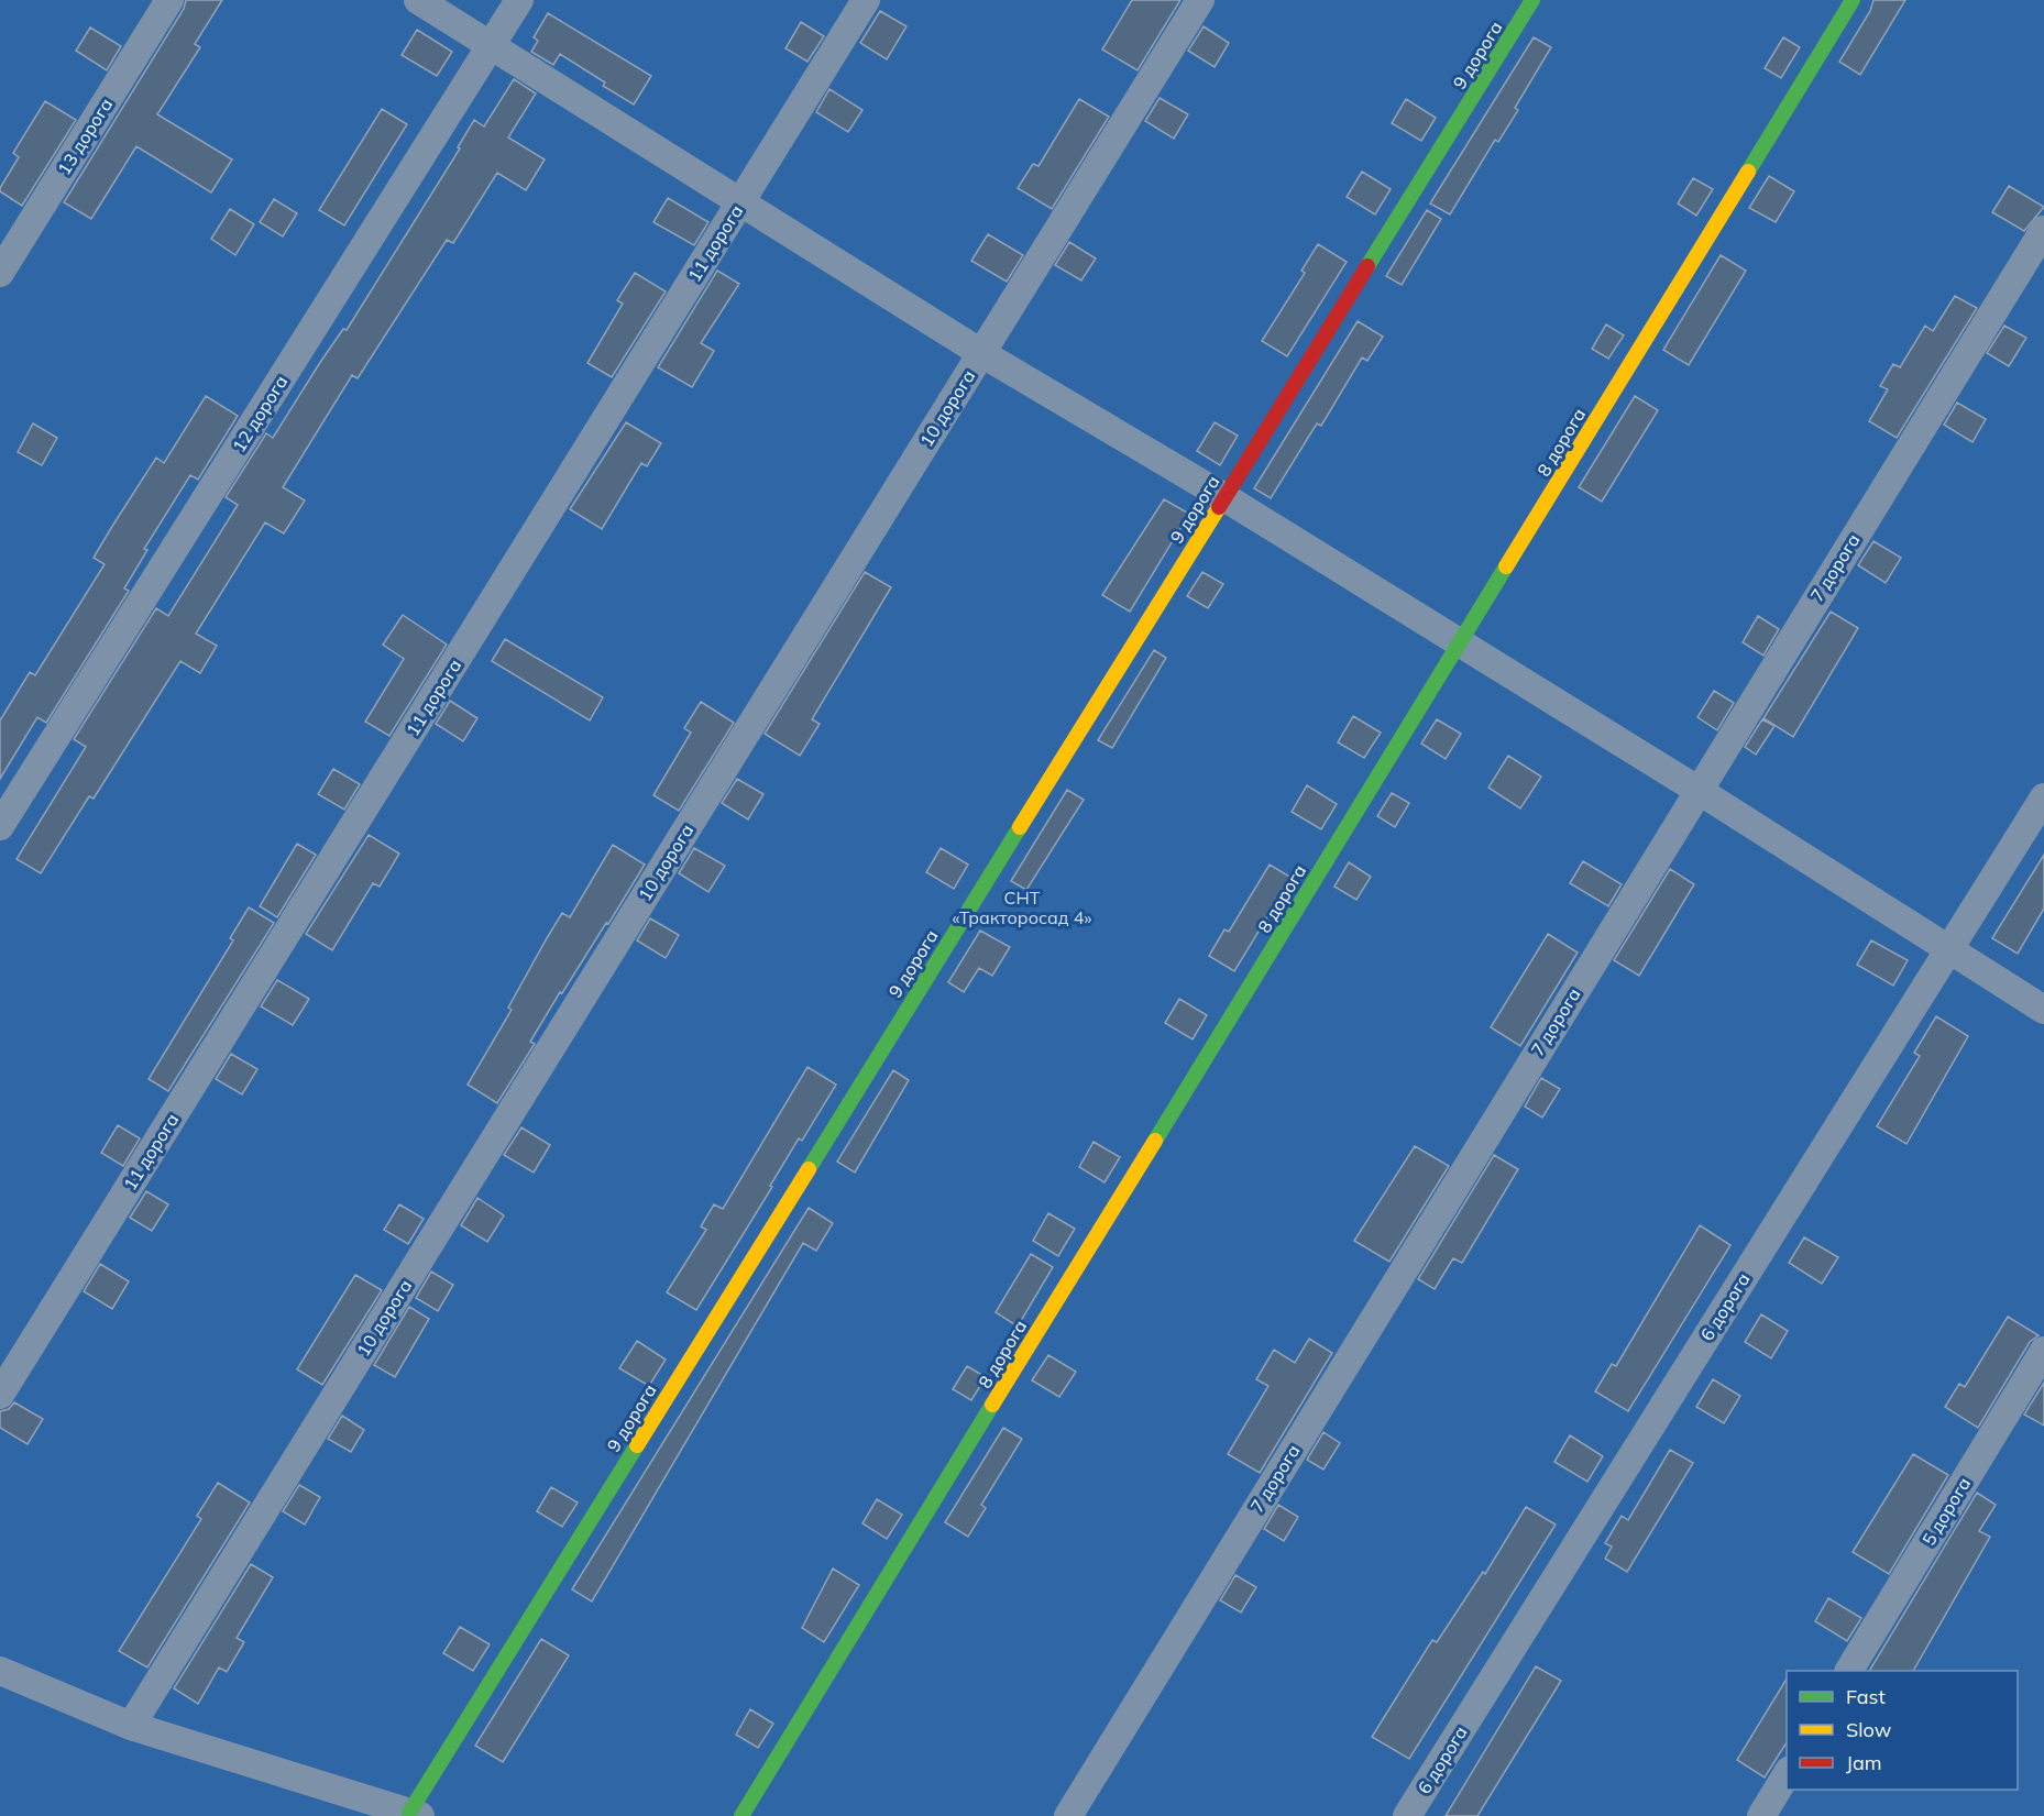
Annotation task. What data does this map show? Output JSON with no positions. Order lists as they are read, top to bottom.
{
  "streets": {
    "street": [
      "9 дорога",
      "13 дорога",
      "11 дорога",
      "10 дорога",
      "12 дорога",
      "8 дорога",
      "7 дорога",
      "6 дорога",
      "5 дорога"
    ]
  },
  "parks": ["СНТ «Тракторосад 4»"],
  "legend": ["Fast", "Slow", "Jam"]
}
